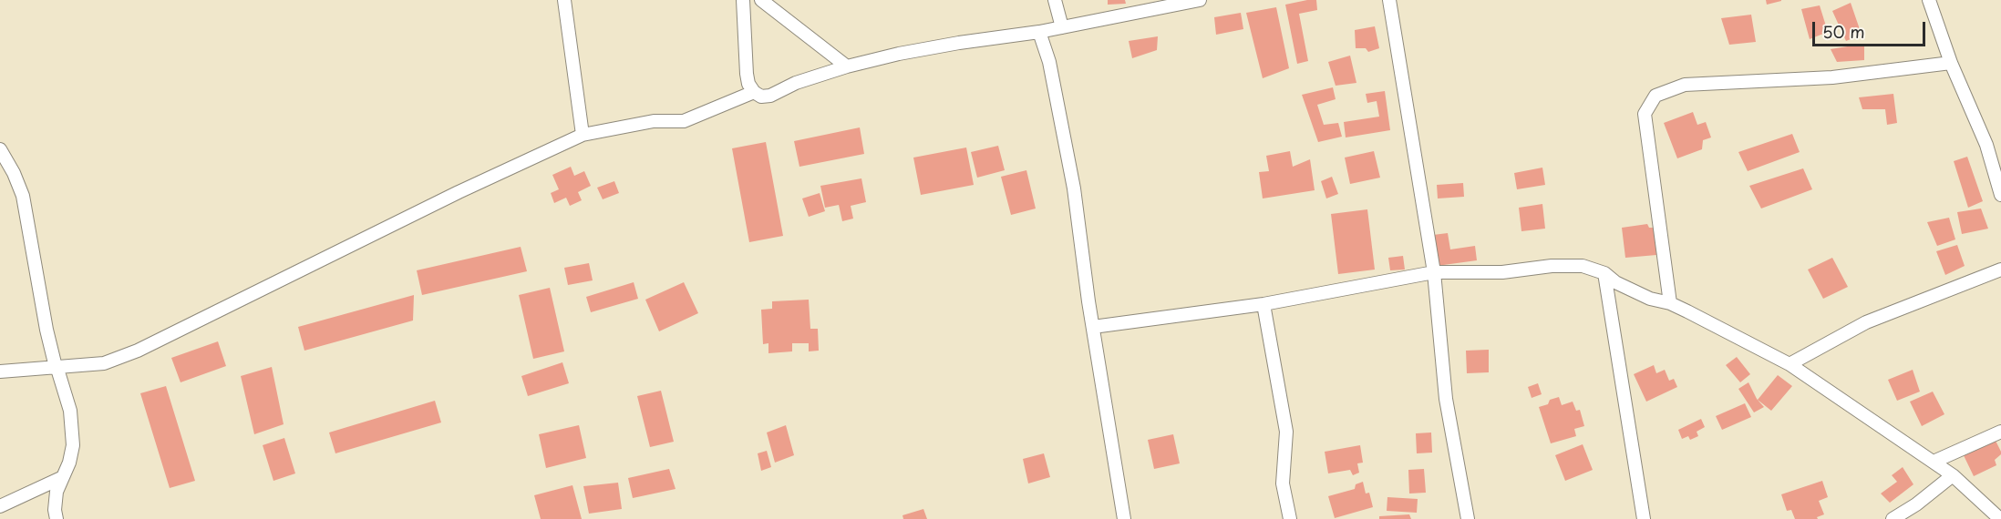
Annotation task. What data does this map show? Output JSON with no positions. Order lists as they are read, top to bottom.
{
  "scale_bar": "50 m"
}
